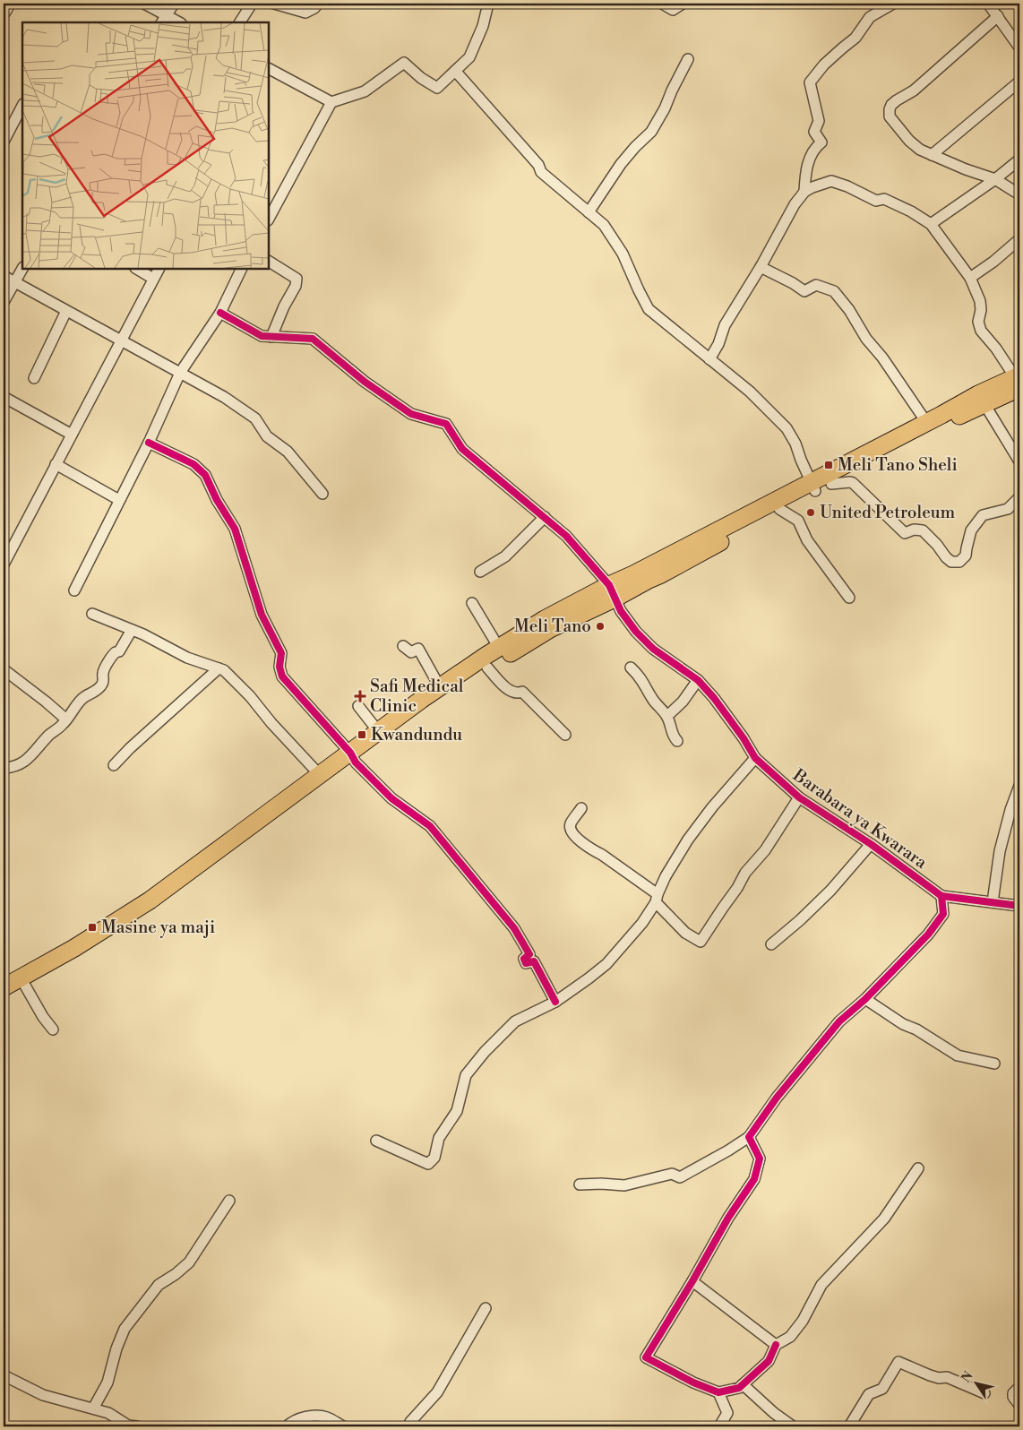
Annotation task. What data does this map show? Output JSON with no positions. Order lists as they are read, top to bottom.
{
  "streets": {
    "street": ["Barabara ya Kwarara"]
  },
  "places": {
    "transit": ["Meli Tano Sheli", "Kwandundu", "Masine ya maji"],
    "other": ["United Petroleum", "Meli Tano"],
    "health": ["Safi Medical Clinic"]
  },
  "north": "top left"
}
